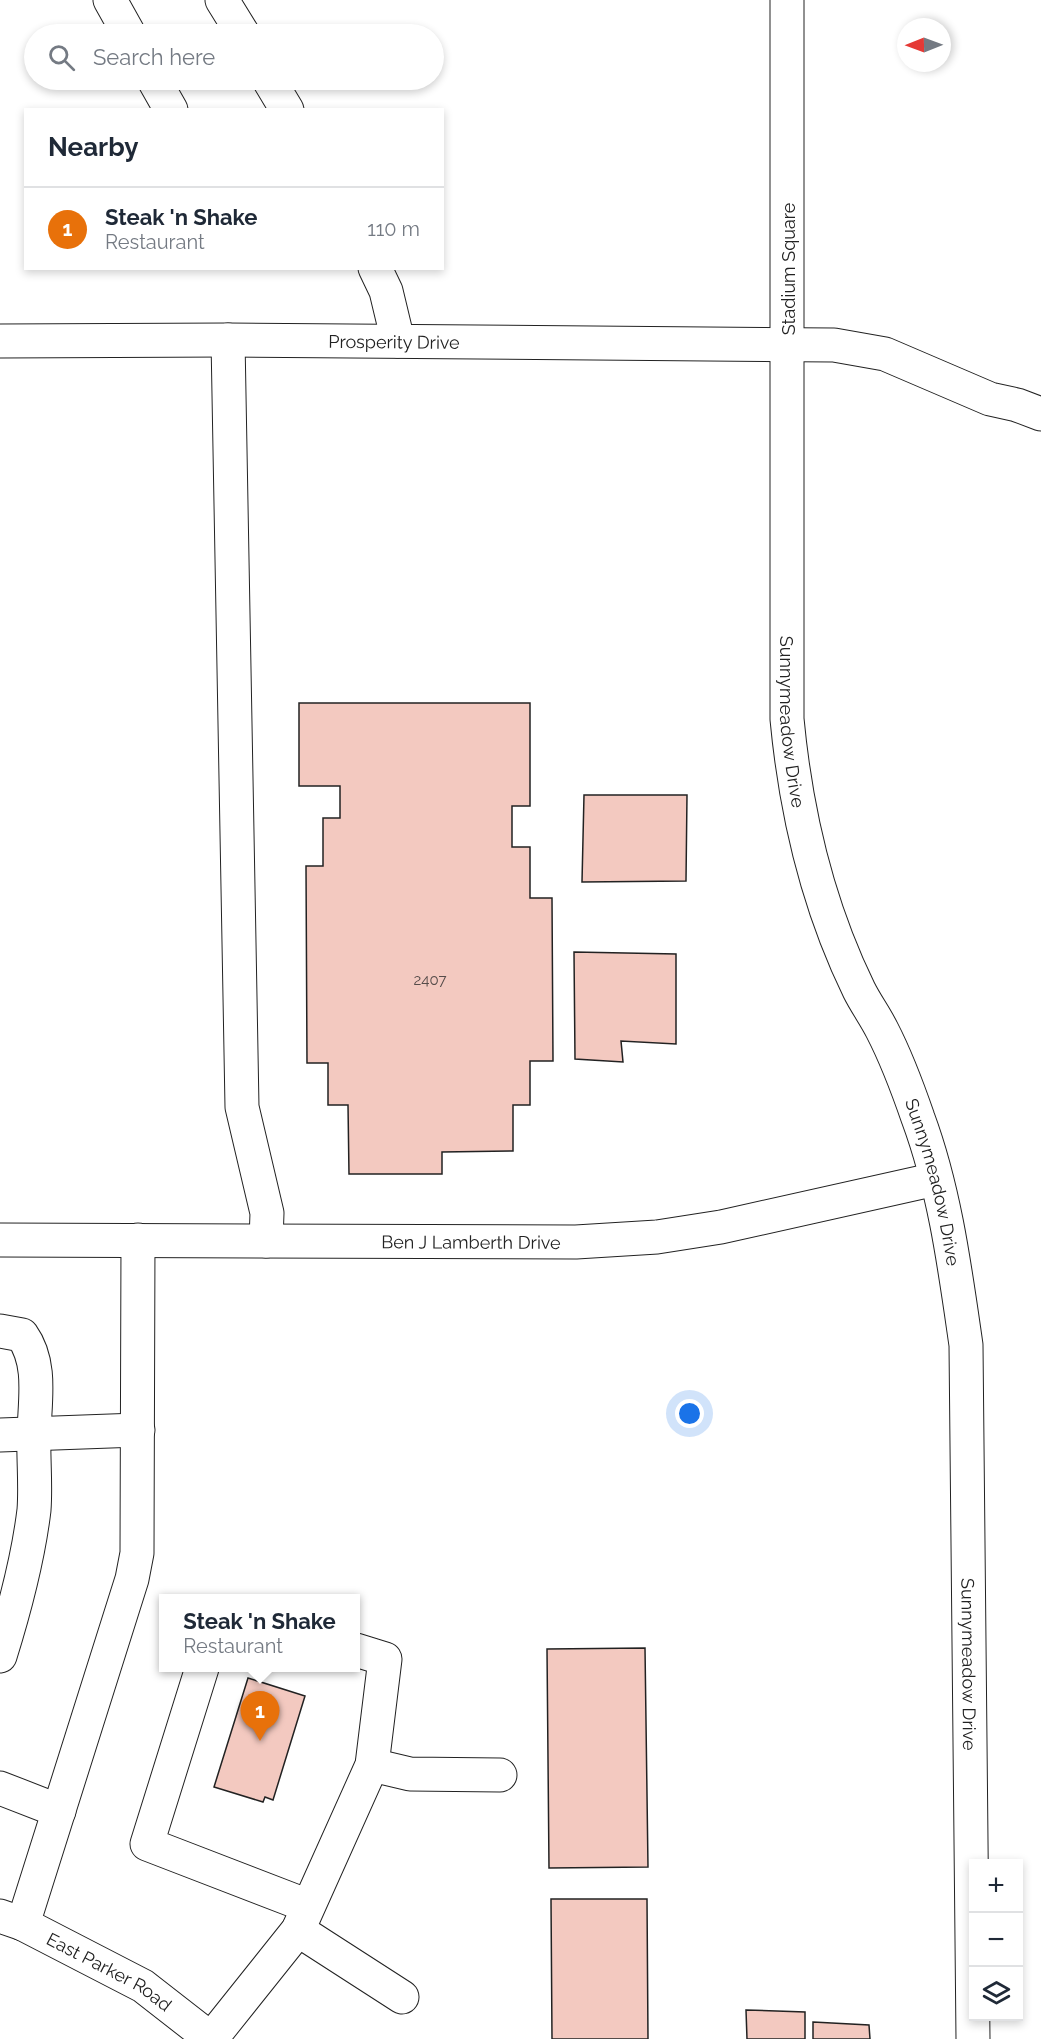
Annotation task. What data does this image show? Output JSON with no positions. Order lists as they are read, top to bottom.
{
  "streets": {
    "street": [
      "Stadium Square",
      "Prosperity Drive",
      "Sunnymeadow Drive",
      "Ben J Lamberth Drive",
      "East Parker Road"
    ]
  },
  "crossings": [
    ["Stadium Square", "Prosperity Drive"],
    ["Stadium Square", "Sunnymeadow Drive"],
    ["Prosperity Drive", "Sunnymeadow Drive"],
    ["Sunnymeadow Drive", "Ben J Lamberth Drive"]
  ],
  "house_numbers": ["2407"],
  "north": "left",
  "page": {
    "search": "Search here",
    "heading": "Nearby",
    "list": [
      {
        "mark": "1",
        "name": "Steak 'n Shake",
        "note": "Restaurant",
        "value": "110 m"
      }
    ],
    "popup": ["Steak 'n Shake", "Restaurant"],
    "pins": "1",
    "map_buttons": ["+", "−"]
  }
}
